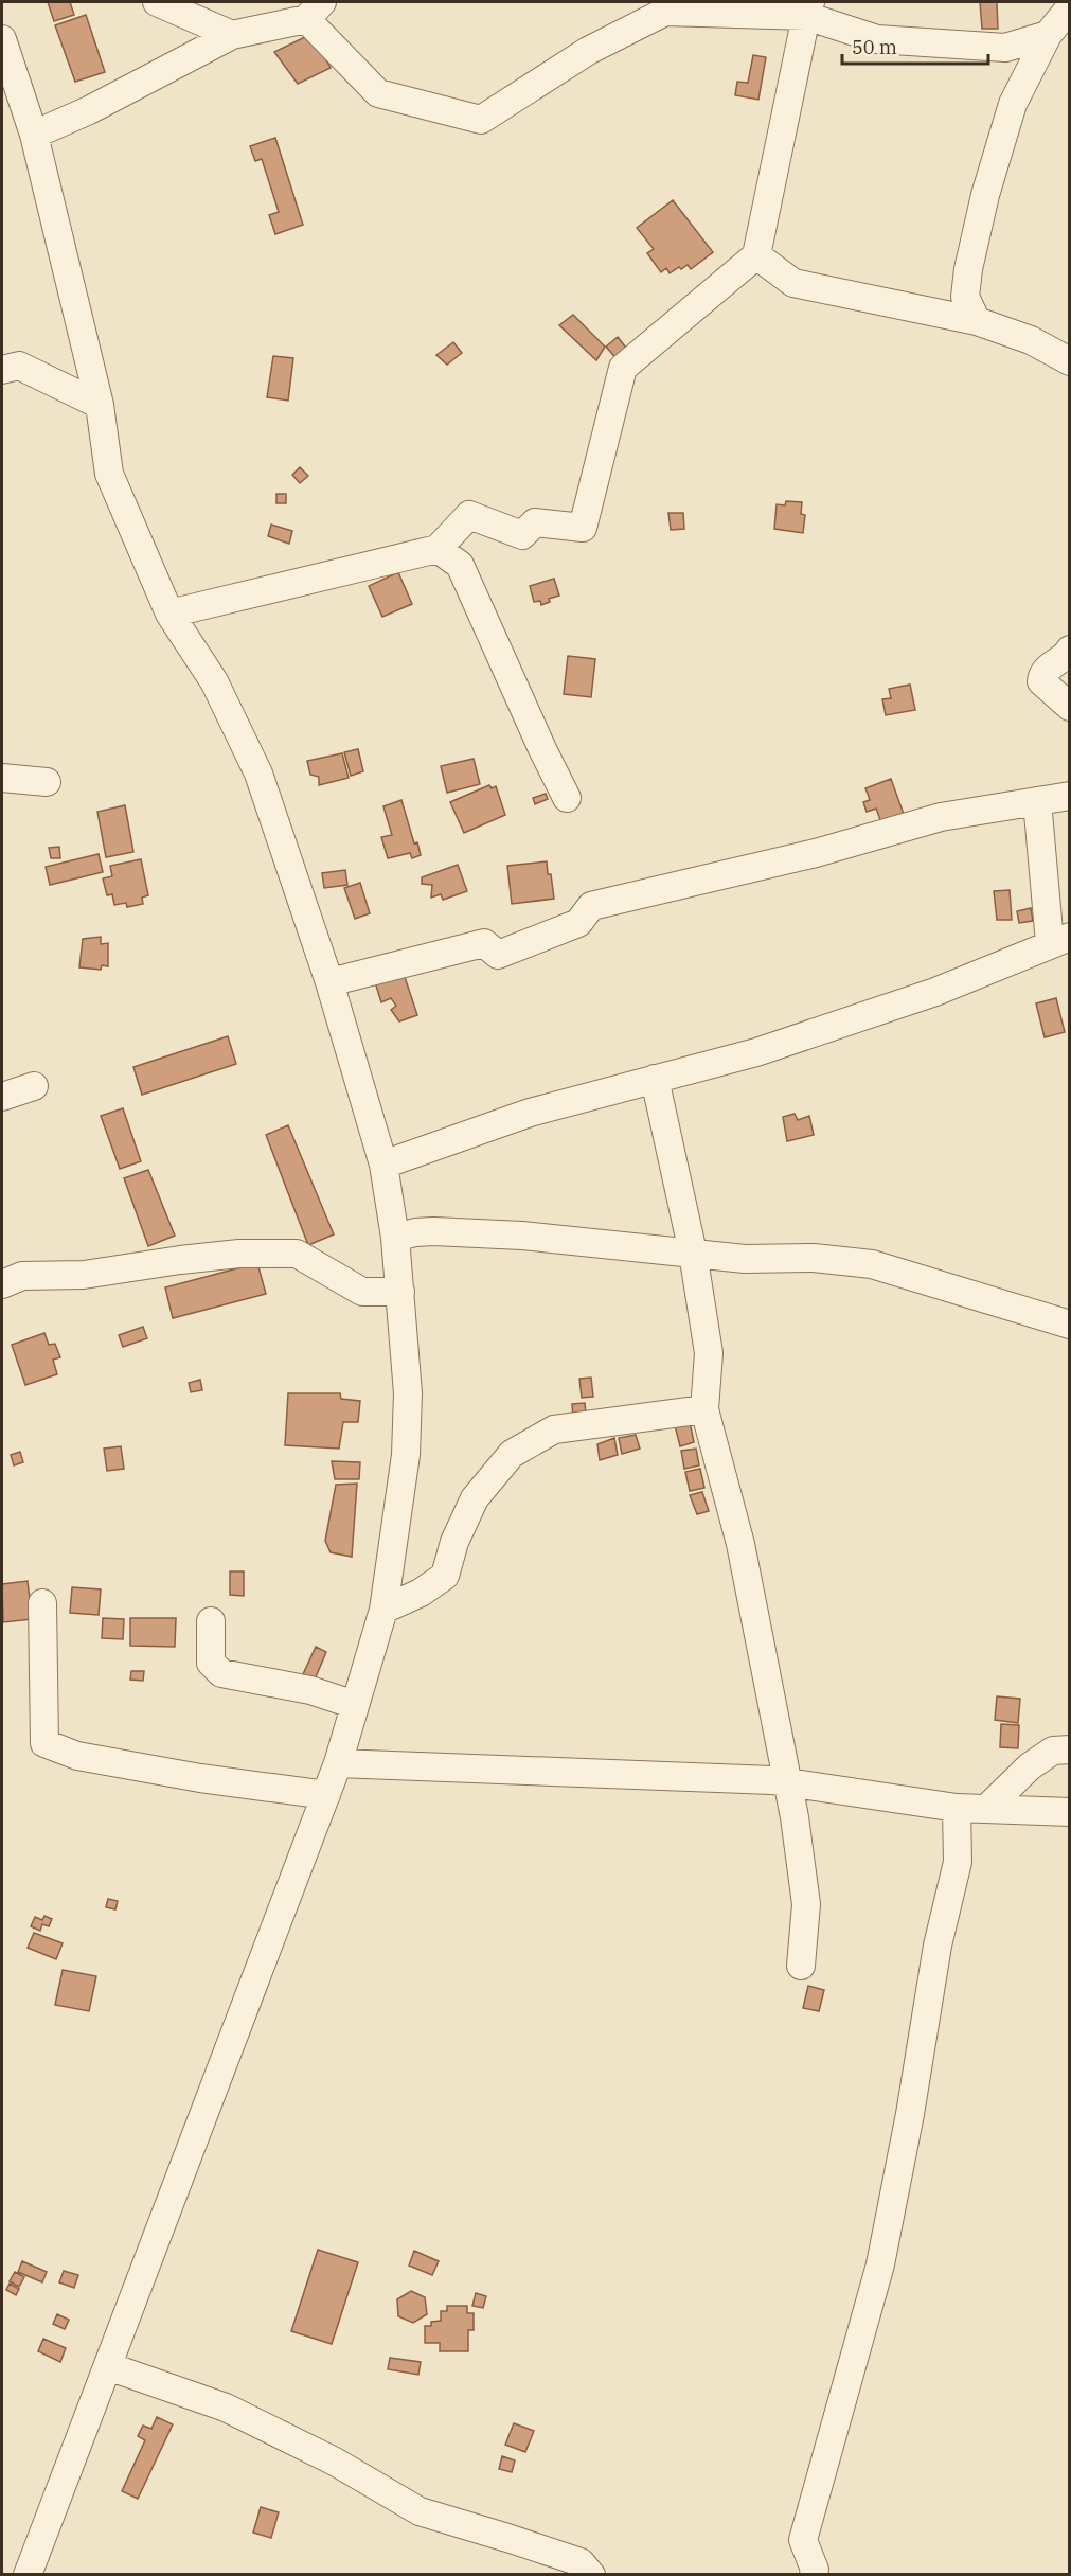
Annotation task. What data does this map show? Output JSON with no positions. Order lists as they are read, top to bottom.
{
  "scale_bar": "50 m"
}
